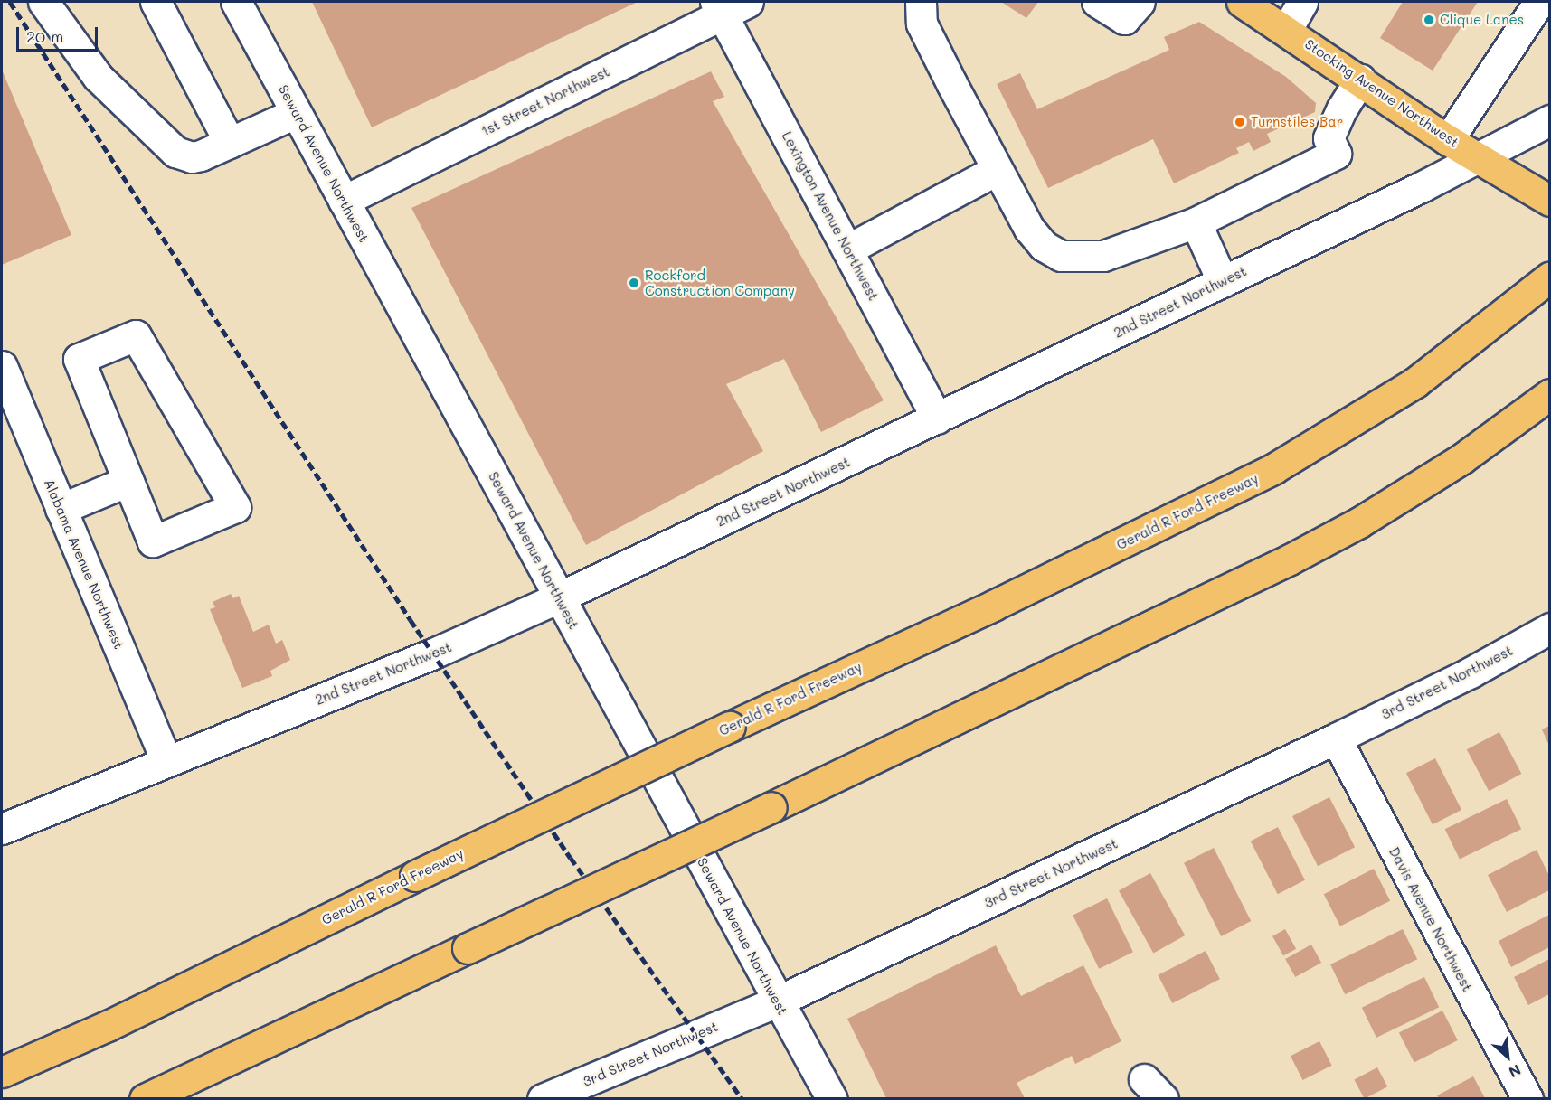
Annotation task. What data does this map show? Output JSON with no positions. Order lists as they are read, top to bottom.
{
  "streets": {
    "main road": ["Stocking Avenue Northwest", "Gerald R Ford Freeway"],
    "street": [
      "1st Street Northwest",
      "Seward Avenue Northwest",
      "Lexington Avenue Northwest",
      "2nd Street Northwest",
      "Alabama Avenue Northwest",
      "3rd Street Northwest",
      "Davis Avenue Northwest"
    ]
  },
  "crossings": [
    ["Stocking Avenue Northwest", "2nd Street Northwest"],
    ["1st Street Northwest", "Seward Avenue Northwest"],
    ["1st Street Northwest", "Lexington Avenue Northwest"],
    ["Seward Avenue Northwest", "2nd Street Northwest"],
    ["Seward Avenue Northwest", "3rd Street Northwest"],
    ["Lexington Avenue Northwest", "2nd Street Northwest"],
    ["2nd Street Northwest", "Alabama Avenue Northwest"],
    ["3rd Street Northwest", "Davis Avenue Northwest"]
  ],
  "places": ["Clique Lanes", "Turnstiles Bar", "Rockford Construction Company"],
  "scale_bar": "20 m",
  "north": "bottom right"
}
